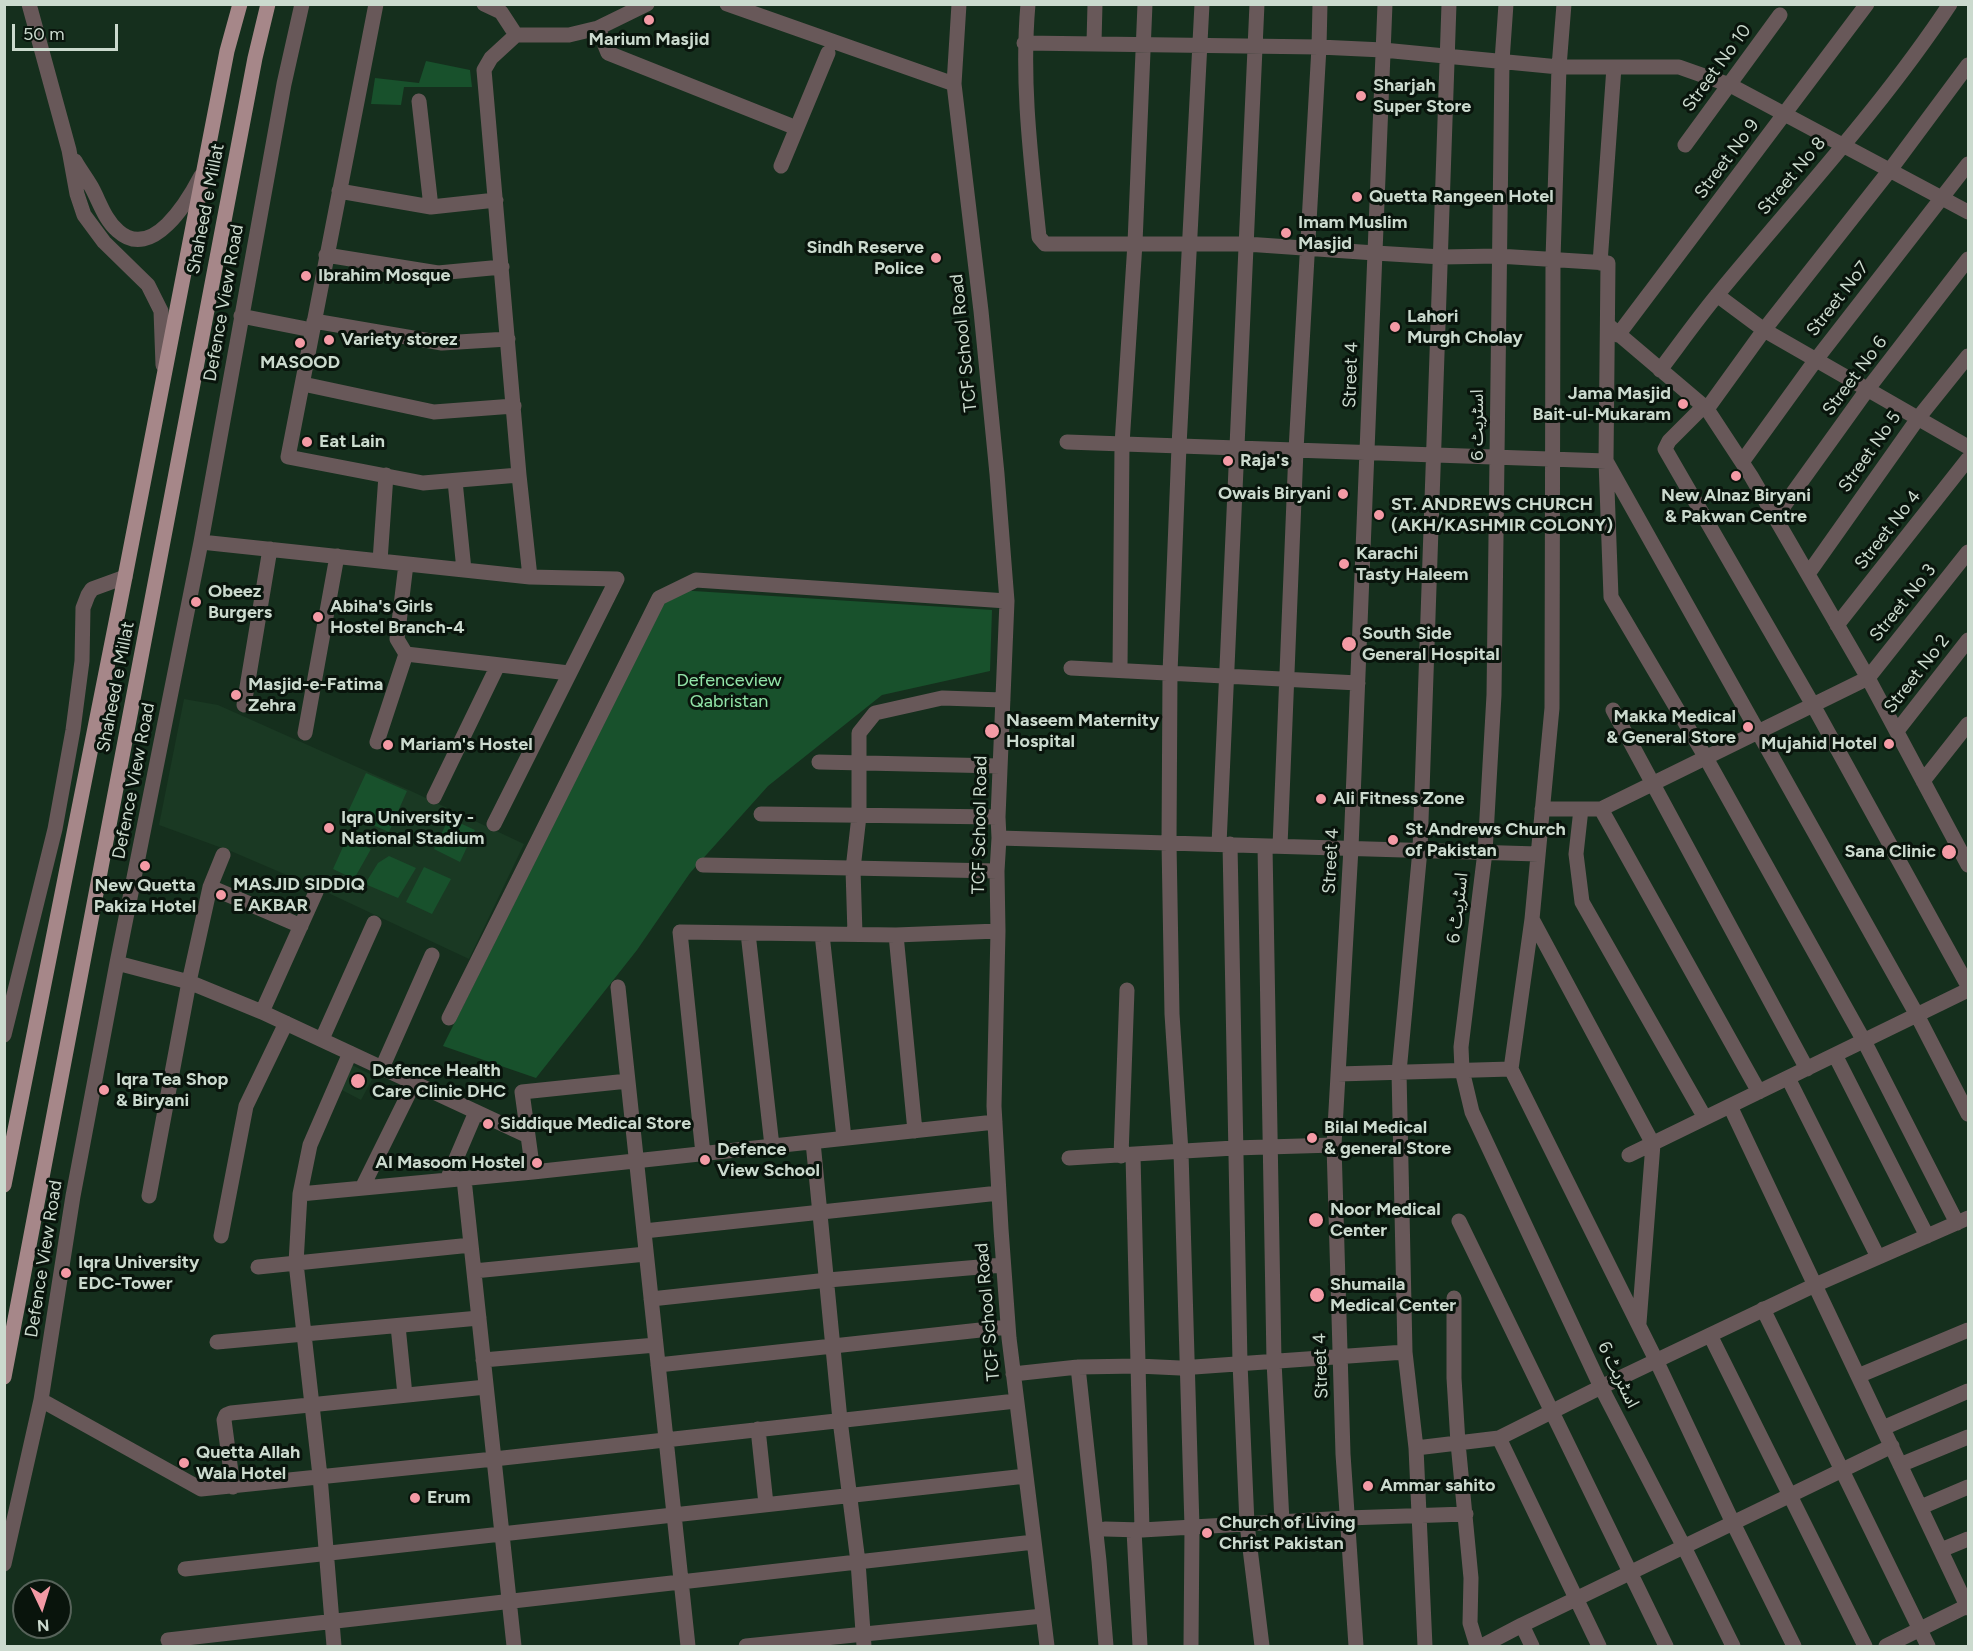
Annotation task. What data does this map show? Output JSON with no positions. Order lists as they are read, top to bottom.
{
  "streets": {
    "main road": ["Shaheed e Millat"],
    "street": [
      "Street No 10",
      "Street No 9",
      "Street No 8",
      "Street No7",
      "Defence View Road",
      "TCF School Road",
      "Street 4",
      "Street No 6",
      "اسٹریٹ 6",
      "Street No 5",
      "Street No 4",
      "Street No 3",
      "Street No 2"
    ]
  },
  "parks": ["Defenceview Qabristan"],
  "places": [
    "Marium Masjid",
    "Sharjah Super Store",
    "Quetta Rangeen Hotel",
    "Imam Muslim Masjid",
    "Sindh Reserve Police",
    "Ibrahim Mosque",
    "Lahori Murgh Cholay",
    "Variety storez",
    "MASOOD",
    "Jama Masjid Bait-ul-Mukaram",
    "Eat Lain",
    "Raja's",
    "New Alnaz Biryani & Pakwan Centre",
    "Owais Biryani",
    "ST. ANDREWS CHURCH (AKH/KASHMIR COLONY)",
    "Karachi Tasty Haleem",
    "Obeez Burgers",
    "Abiha's Girls Hostel Branch-4",
    "South Side General Hospital",
    "Masjid-e-Fatima Zehra",
    "Makka Medical & General Store",
    "Naseem Maternity Hospital",
    "Mujahid Hotel",
    "Mariam's Hostel",
    "Ali Fitness Zone",
    "Iqra University - National Stadium",
    "St Andrews Church of Pakistan",
    "Sana Clinic",
    "New Quetta Pakiza Hotel",
    "MASJID SIDDIQ E AKBAR",
    "Defence Health Care Clinic DHC",
    "Iqra Tea Shop & Biryani",
    "Siddique Medical Store",
    "Bilal Medical & general Store",
    "Defence View School",
    "Al Masoom Hostel",
    "Noor Medical Center",
    "Iqra University EDC-Tower",
    "Shumaila Medical Center",
    "Quetta Allah Wala Hotel",
    "Ammar sahito",
    "Erum",
    "Church of Living Christ Pakistan"
  ],
  "scale_bar": "50 m",
  "north": "bottom"
}
